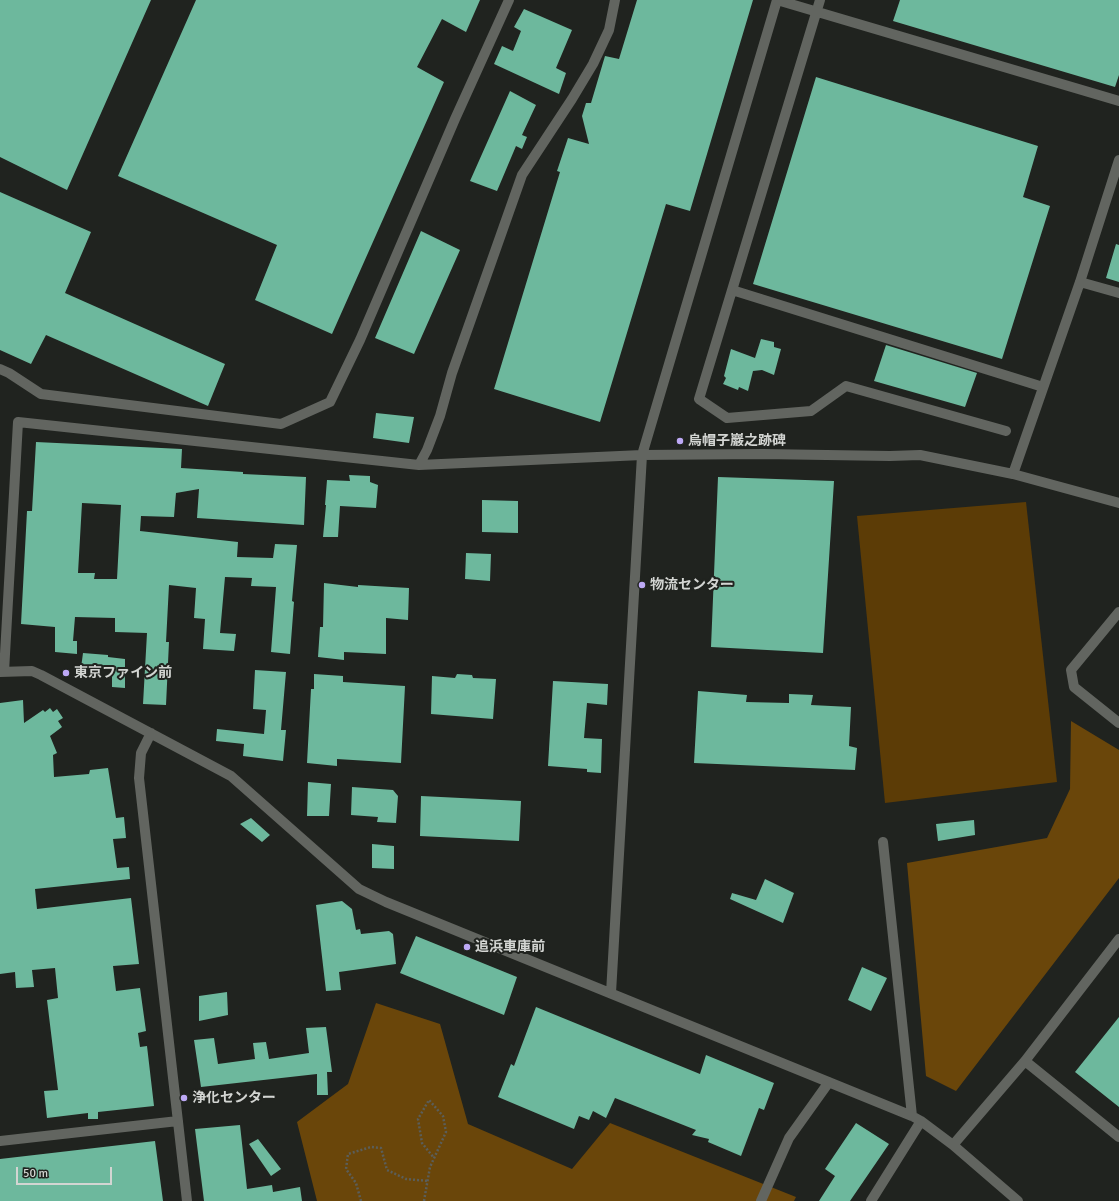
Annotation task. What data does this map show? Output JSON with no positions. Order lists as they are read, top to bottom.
{
  "places": [
    "烏帽子巖之跡碑",
    "物流センター",
    "東京ファイン前",
    "追浜車庫前",
    "浄化センター"
  ],
  "scale_bar": "50 m"
}
